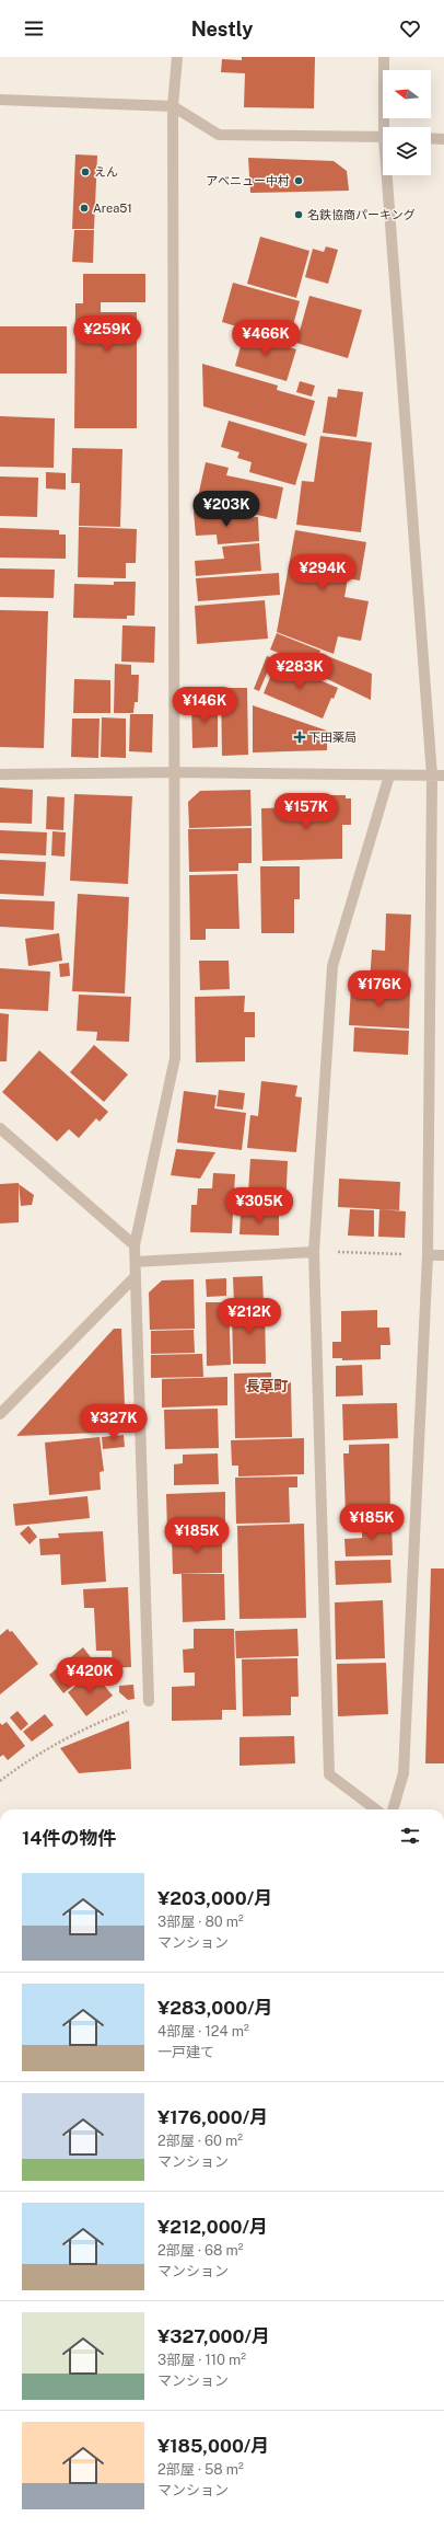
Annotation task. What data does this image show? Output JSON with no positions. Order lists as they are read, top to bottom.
{
  "districts": ["長草町"],
  "places": {
    "other": [
      "えん",
      "アベニュー中村",
      "Area51",
      "名鉄協商パーキング"
    ],
    "health": ["下田薬局"]
  },
  "north": "left",
  "page": {
    "header": "Nestly",
    "price": [
      "¥259K",
      "¥466K",
      "¥203K",
      "¥294K",
      "¥283K",
      "¥146K",
      "¥157K",
      "¥176K",
      "¥305K",
      "¥212K",
      "¥327K",
      "¥185K",
      "¥185K",
      "¥420K"
    ],
    "heading": "14件の物件",
    "list": [
      {
        "name": "¥203,000/月",
        "note": "3部屋 · 80 m² · マンション"
      },
      {
        "name": "¥283,000/月",
        "note": "4部屋 · 124 m² · 一戸建て"
      },
      {
        "name": "¥176,000/月",
        "note": "2部屋 · 60 m² · マンション"
      },
      {
        "name": "¥212,000/月",
        "note": "2部屋 · 68 m² · マンション"
      },
      {
        "name": "¥327,000/月",
        "note": "3部屋 · 110 m² · マンション"
      },
      {
        "name": "¥185,000/月",
        "note": "2部屋 · 58 m² · マンション"
      }
    ]
  }
}
